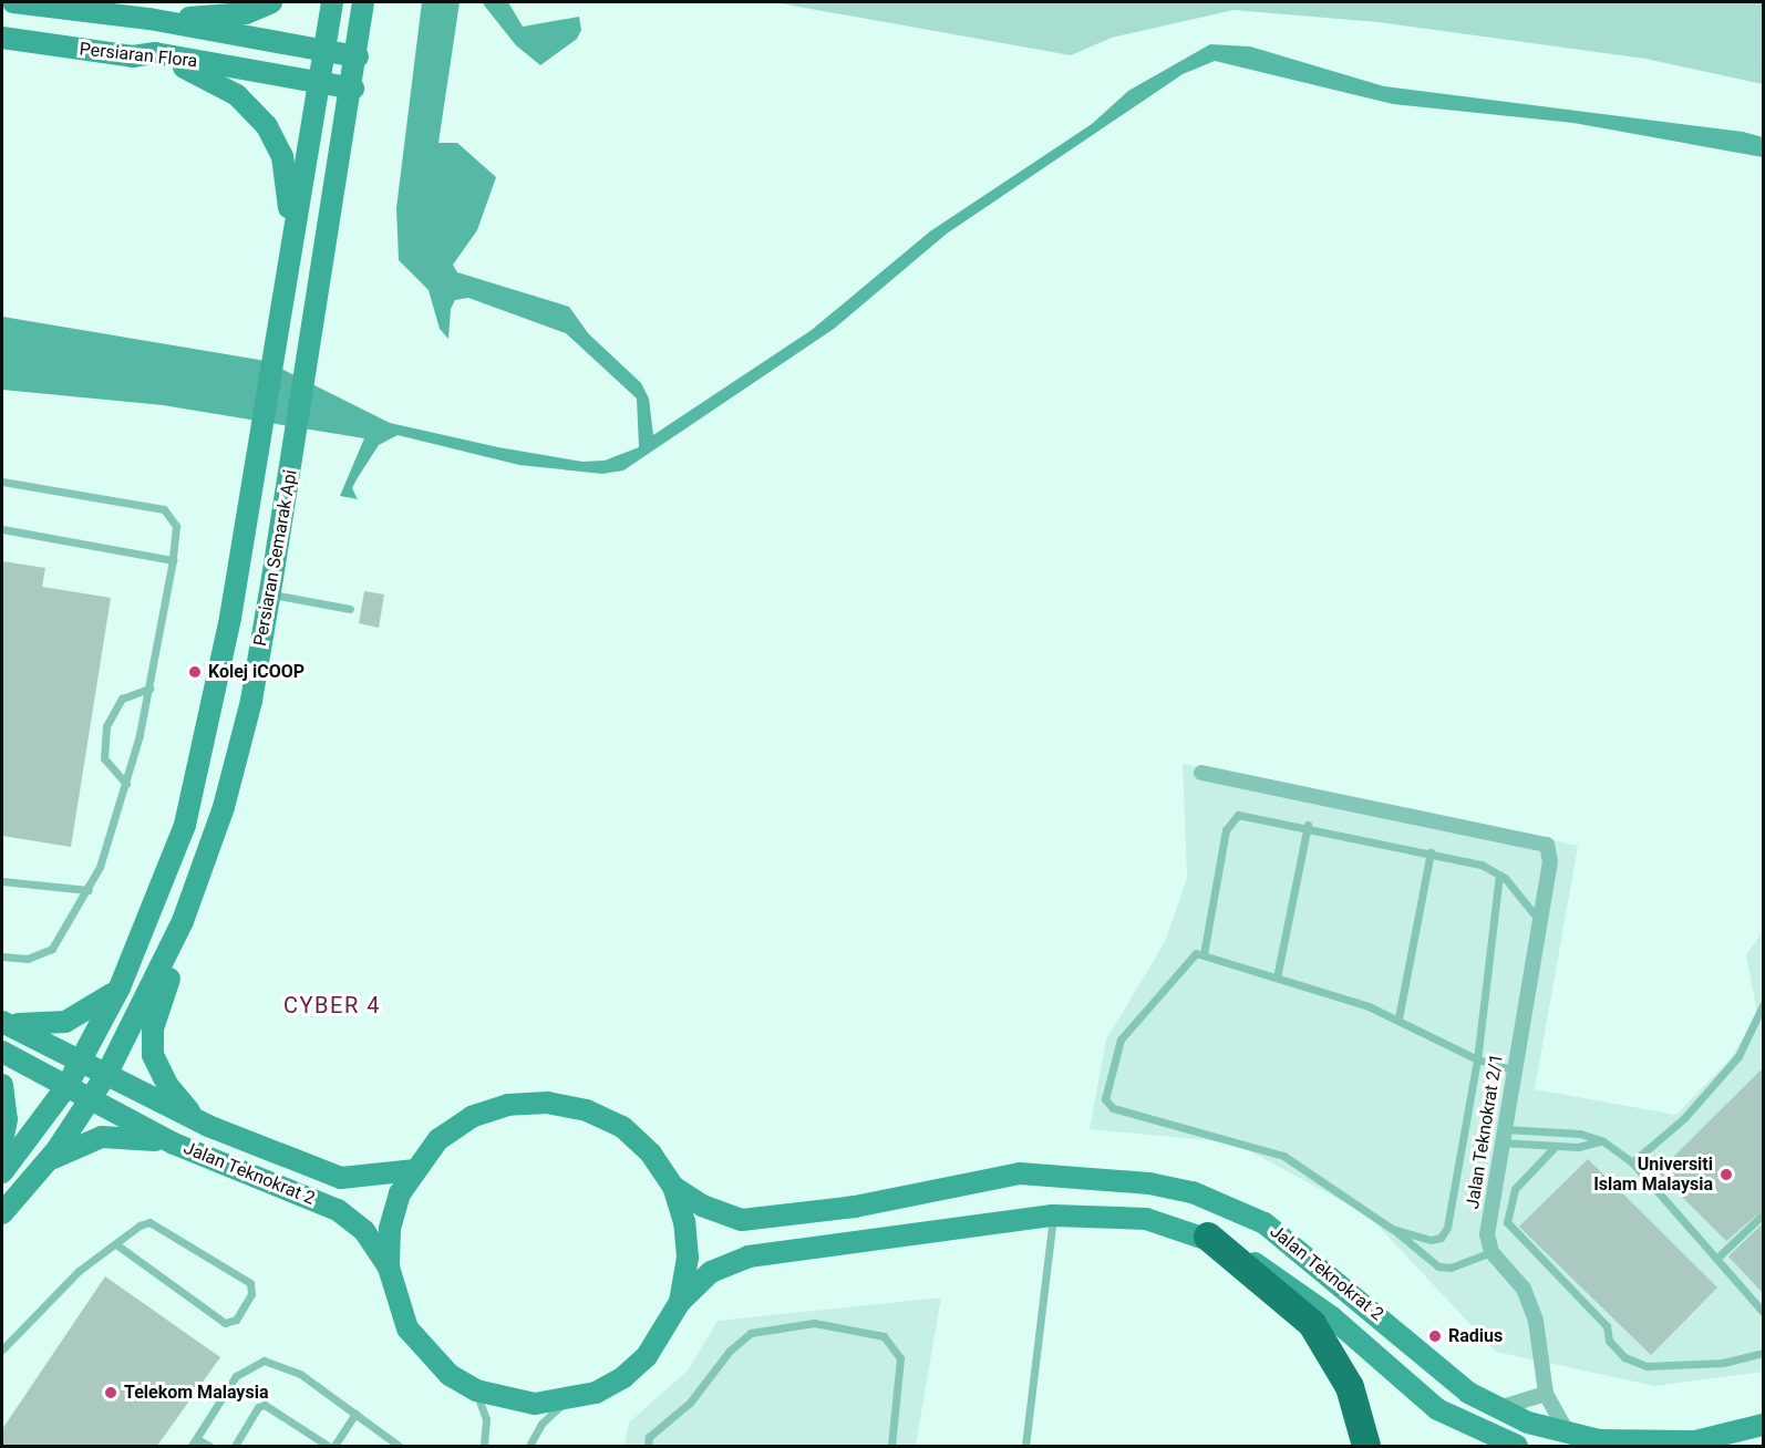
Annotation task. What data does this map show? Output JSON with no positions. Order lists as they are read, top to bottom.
{
  "streets": {
    "main road": ["Persiaran Flora", "Persiaran Semarak Api", "Jalan Teknokrat 2"],
    "street": ["Jalan Teknokrat 2/1"]
  },
  "crossings": [
    ["Persiaran Flora", "Persiaran Semarak Api"],
    ["Persiaran Semarak Api", "Jalan Teknokrat 2"]
  ],
  "districts": ["CYBER 4"],
  "places": [
    "Kolej iCOOP",
    "Universiti Islam Malaysia",
    "Radius",
    "Telekom Malaysia"
  ]
}
